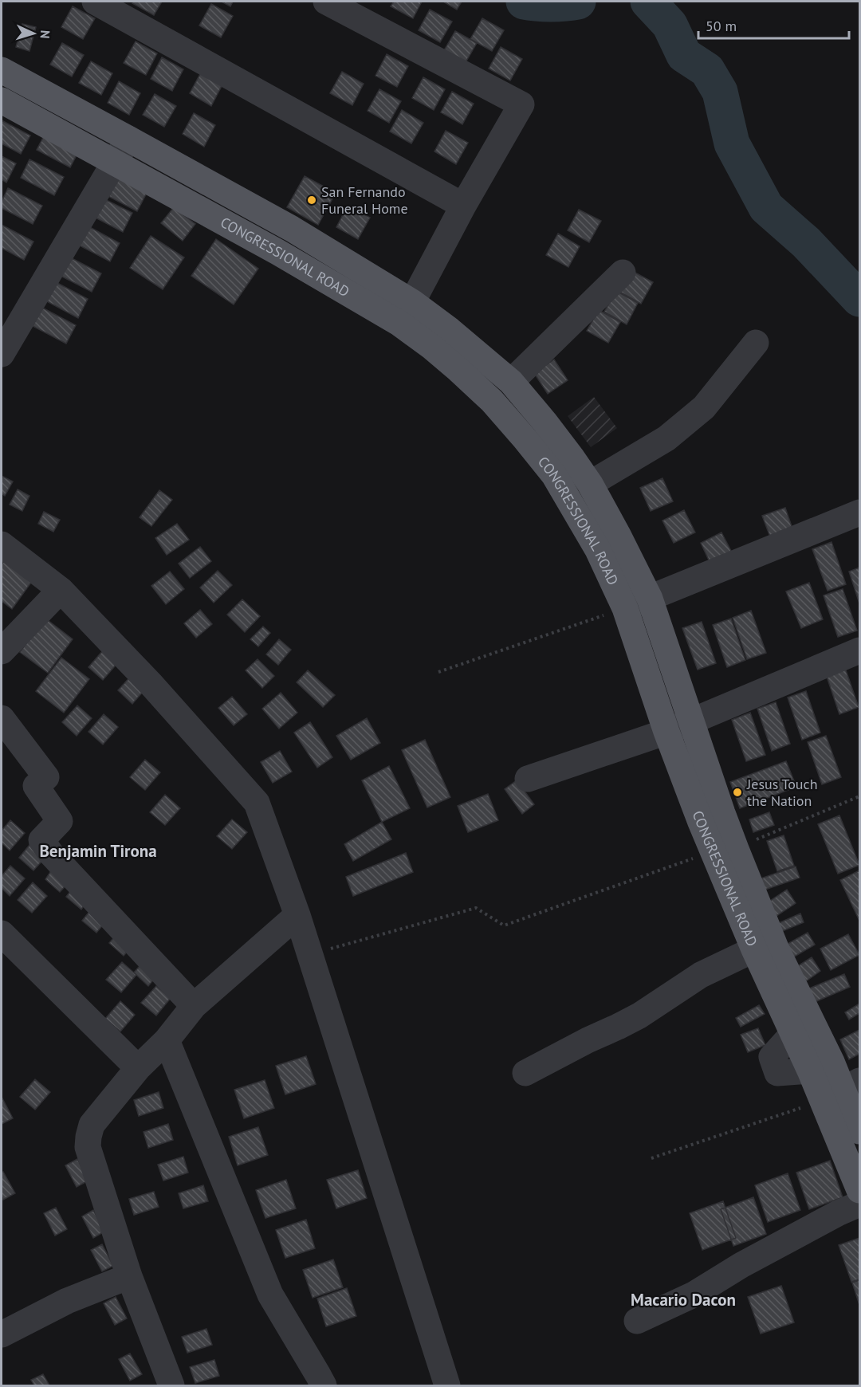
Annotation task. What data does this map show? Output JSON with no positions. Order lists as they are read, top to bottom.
{
  "streets": {
    "main road": ["CONGRESSIONAL ROAD"]
  },
  "districts": ["Benjamin Tirona", "Macario Dacon"],
  "places": ["San Fernando Funeral Home", "Jesus Touch the Nation"],
  "scale_bar": "50 m",
  "north": "right"
}
